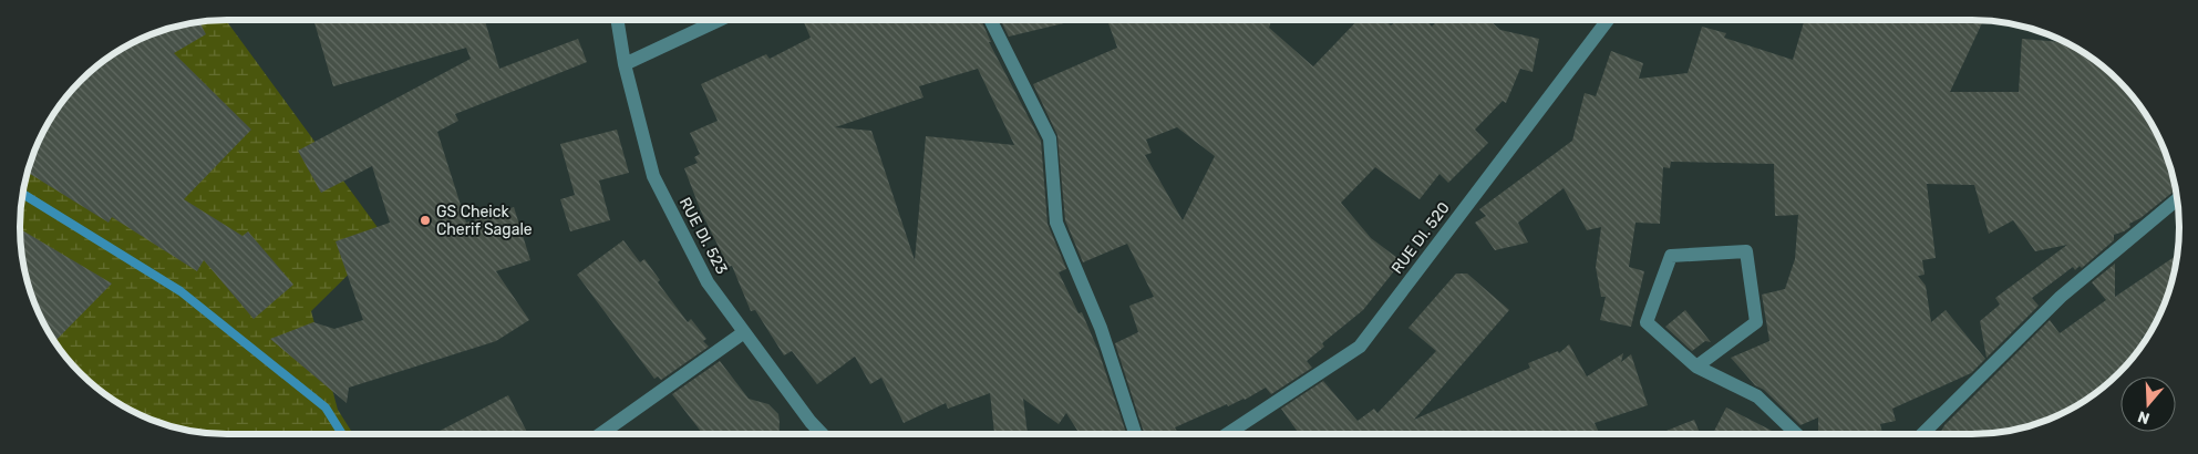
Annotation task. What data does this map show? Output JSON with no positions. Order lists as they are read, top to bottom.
{
  "streets": {
    "street": ["RUE DI. 523", "RUE DI. 520"]
  },
  "places": ["GS Cheick Cherif Sagale"],
  "north": "bottom"
}
